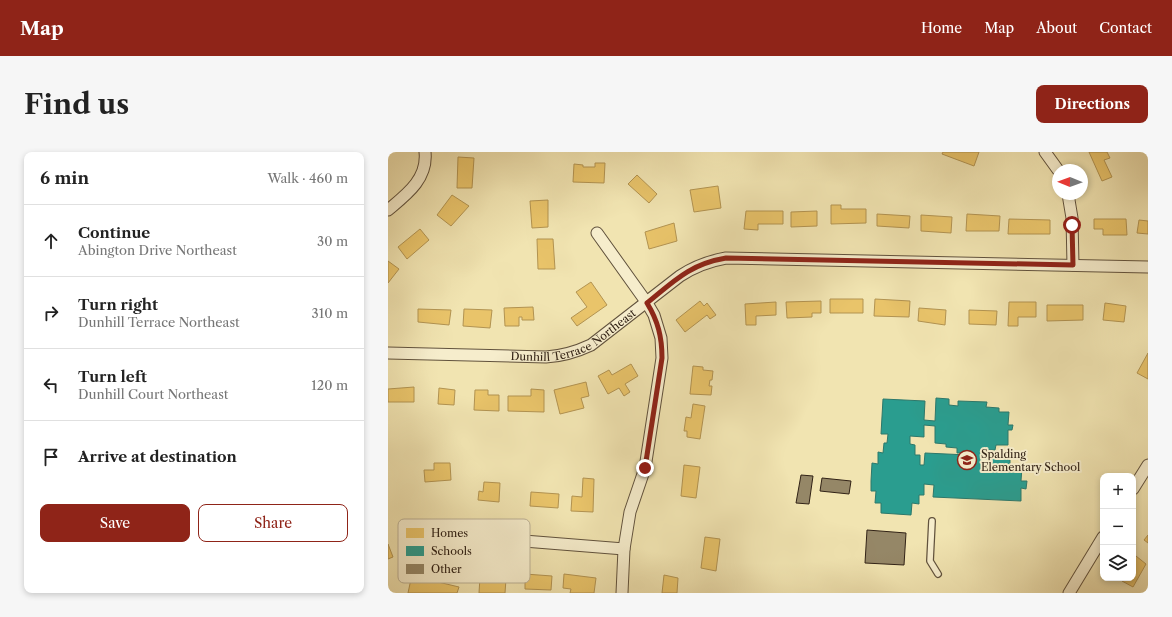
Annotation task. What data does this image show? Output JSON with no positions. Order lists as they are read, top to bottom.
{
  "streets": {
    "street": ["Dunhill Terrace Northeast"]
  },
  "places": {
    "school or university": ["Spalding Elementary School"]
  },
  "legend": ["Homes", "Schools", "Other"],
  "north": "left",
  "page": {
    "header": "Map",
    "nav": [
      "Home",
      "Map",
      "About",
      "Contact"
    ],
    "buttons": [
      "Directions",
      ["Save", "Share"]
    ],
    "title": "Find us",
    "heading": ["6 min", "Walk · 460 m"],
    "list": [
      ["Continue", "Abington Drive Northeast", "30 m"],
      ["Turn right", "Dunhill Terrace Northeast", "310 m"],
      ["Turn left", "Dunhill Court Northeast", "120 m"],
      "Arrive at destination"
    ],
    "map_buttons": ["+", "−"]
  }
}
